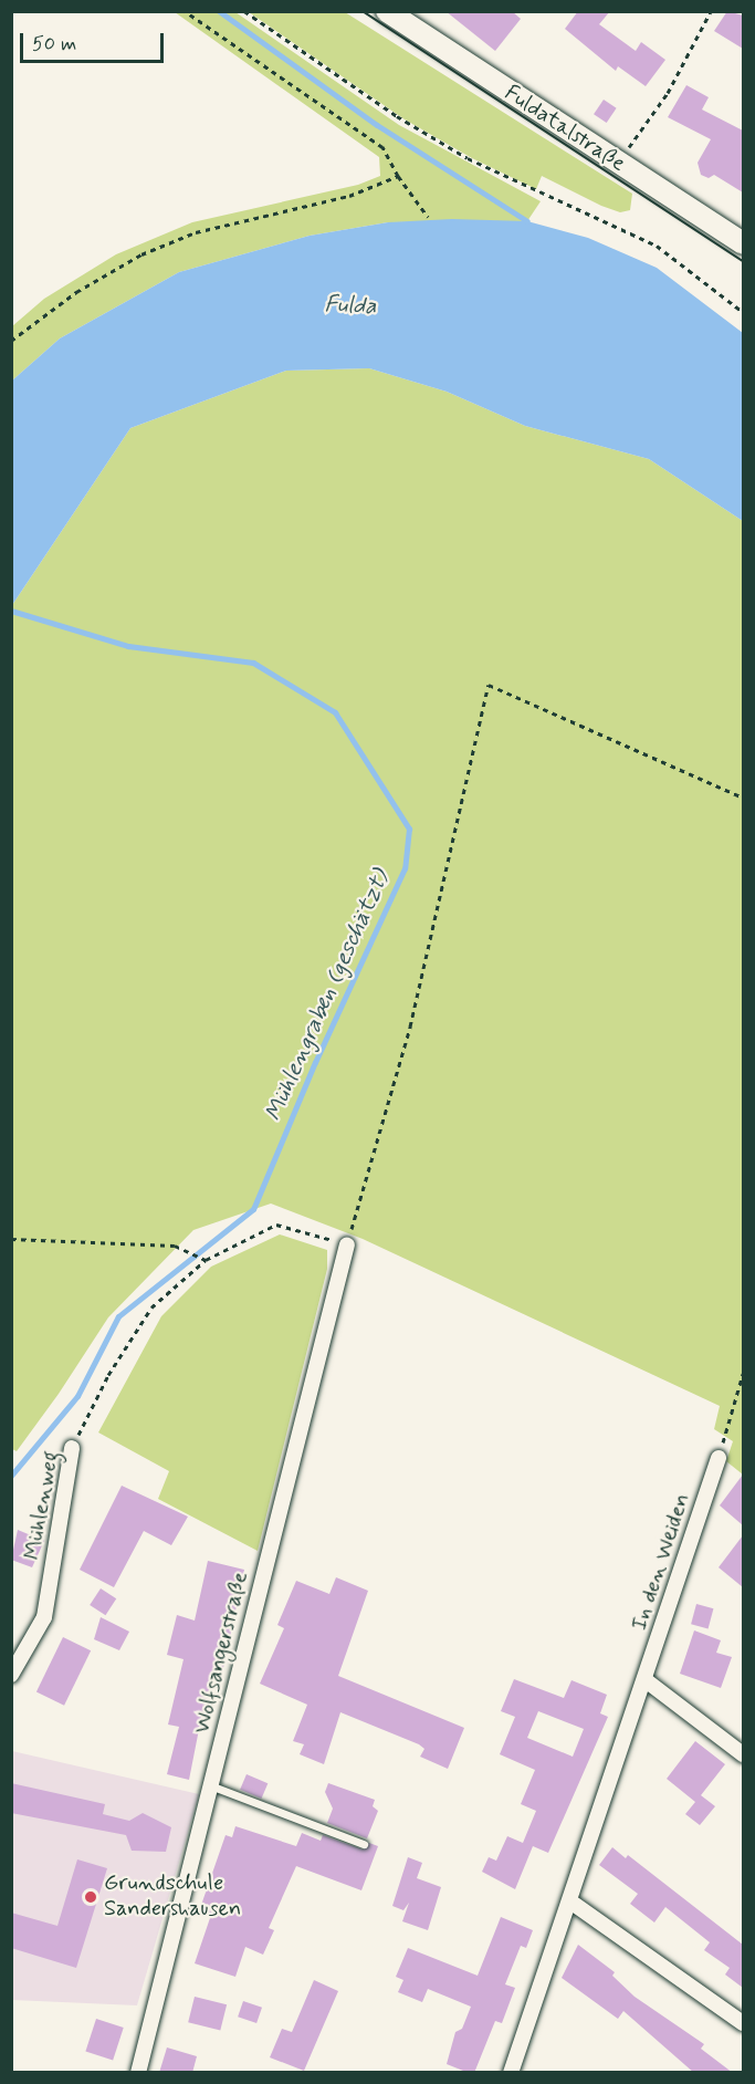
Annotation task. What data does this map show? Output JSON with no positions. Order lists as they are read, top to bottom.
{
  "streets": {
    "main road": ["Fuldatalstraße"],
    "street": ["Mühlenweg", "In den Weiden", "Wolfsangerstraße"]
  },
  "crossings": [
    ["Mühlenweg", "Wolfsangerstraße"]
  ],
  "water": ["Fulda", "Mühlengraben (geschätzt)"],
  "places": ["Grundschule Sandershausen"],
  "scale_bar": "50 m"
}
